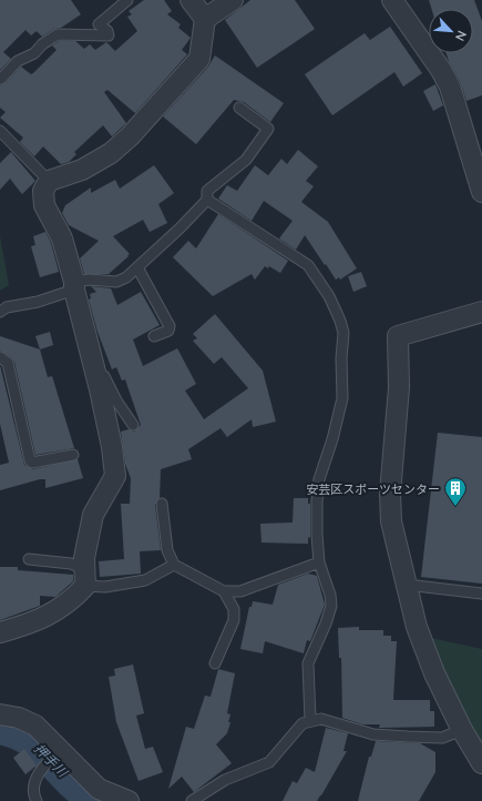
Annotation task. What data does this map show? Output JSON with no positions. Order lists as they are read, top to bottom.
{
  "water": ["押手川"],
  "places": {
    "building": ["安芸区スポーツセンター"]
  },
  "north": "bottom right"
}
